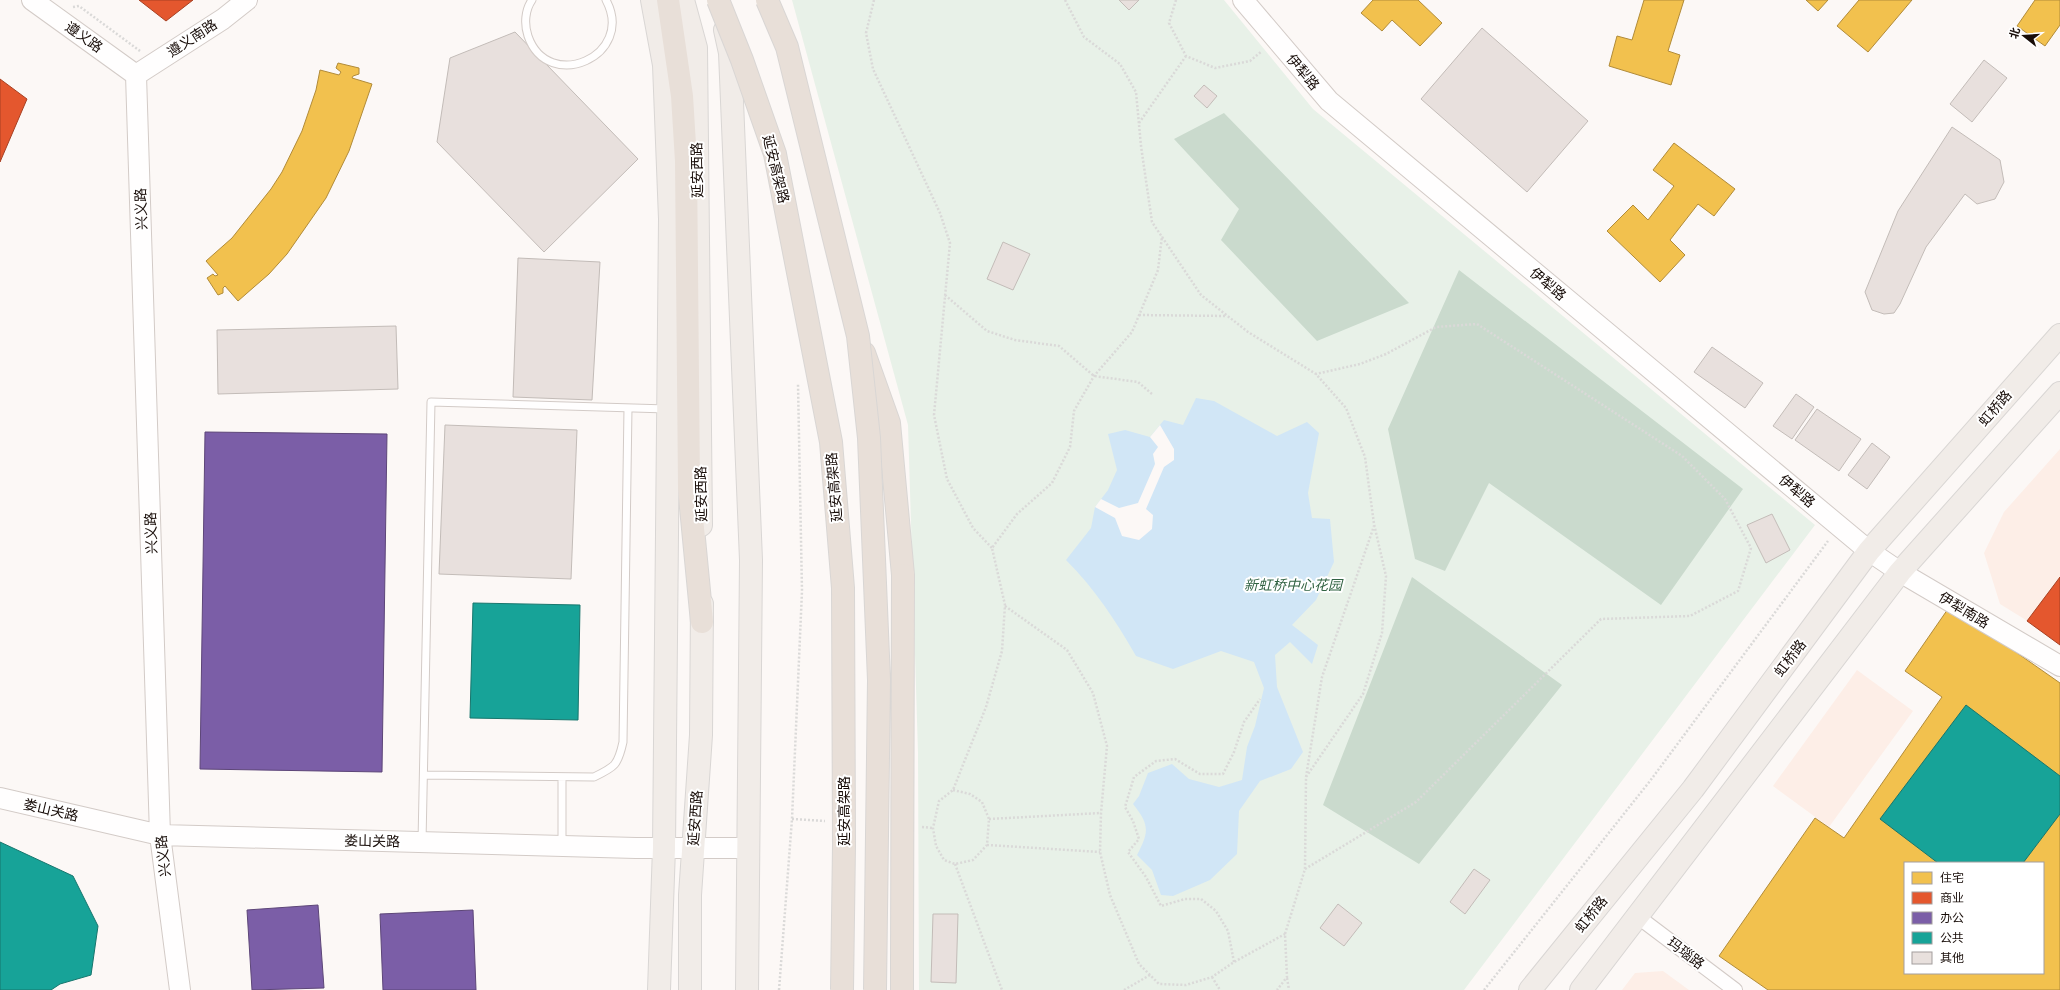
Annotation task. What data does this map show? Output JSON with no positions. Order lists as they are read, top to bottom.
{
  "streets": {
    "highway": ["延安高架路"],
    "main road": ["延安西路", "虹桥路"],
    "street": [
      "遵义路",
      "遵义南路",
      "伊犁路",
      "兴义路",
      "伊犁南路",
      "娄山关路",
      "玛瑙路"
    ]
  },
  "crossings": [
    ["遵义路", "遵义南路"],
    ["遵义路", "兴义路"],
    ["遵义南路", "兴义路"],
    ["伊犁路", "虹桥路"],
    ["伊犁路", "伊犁南路"],
    ["延安西路", "娄山关路"],
    ["兴义路", "娄山关路"],
    ["虹桥路", "伊犁南路"]
  ],
  "parks": ["新虹桥中心花园"],
  "legend": [
    "住宅",
    "商业",
    "办公",
    "公共",
    "其他"
  ],
  "north": "left"
}
